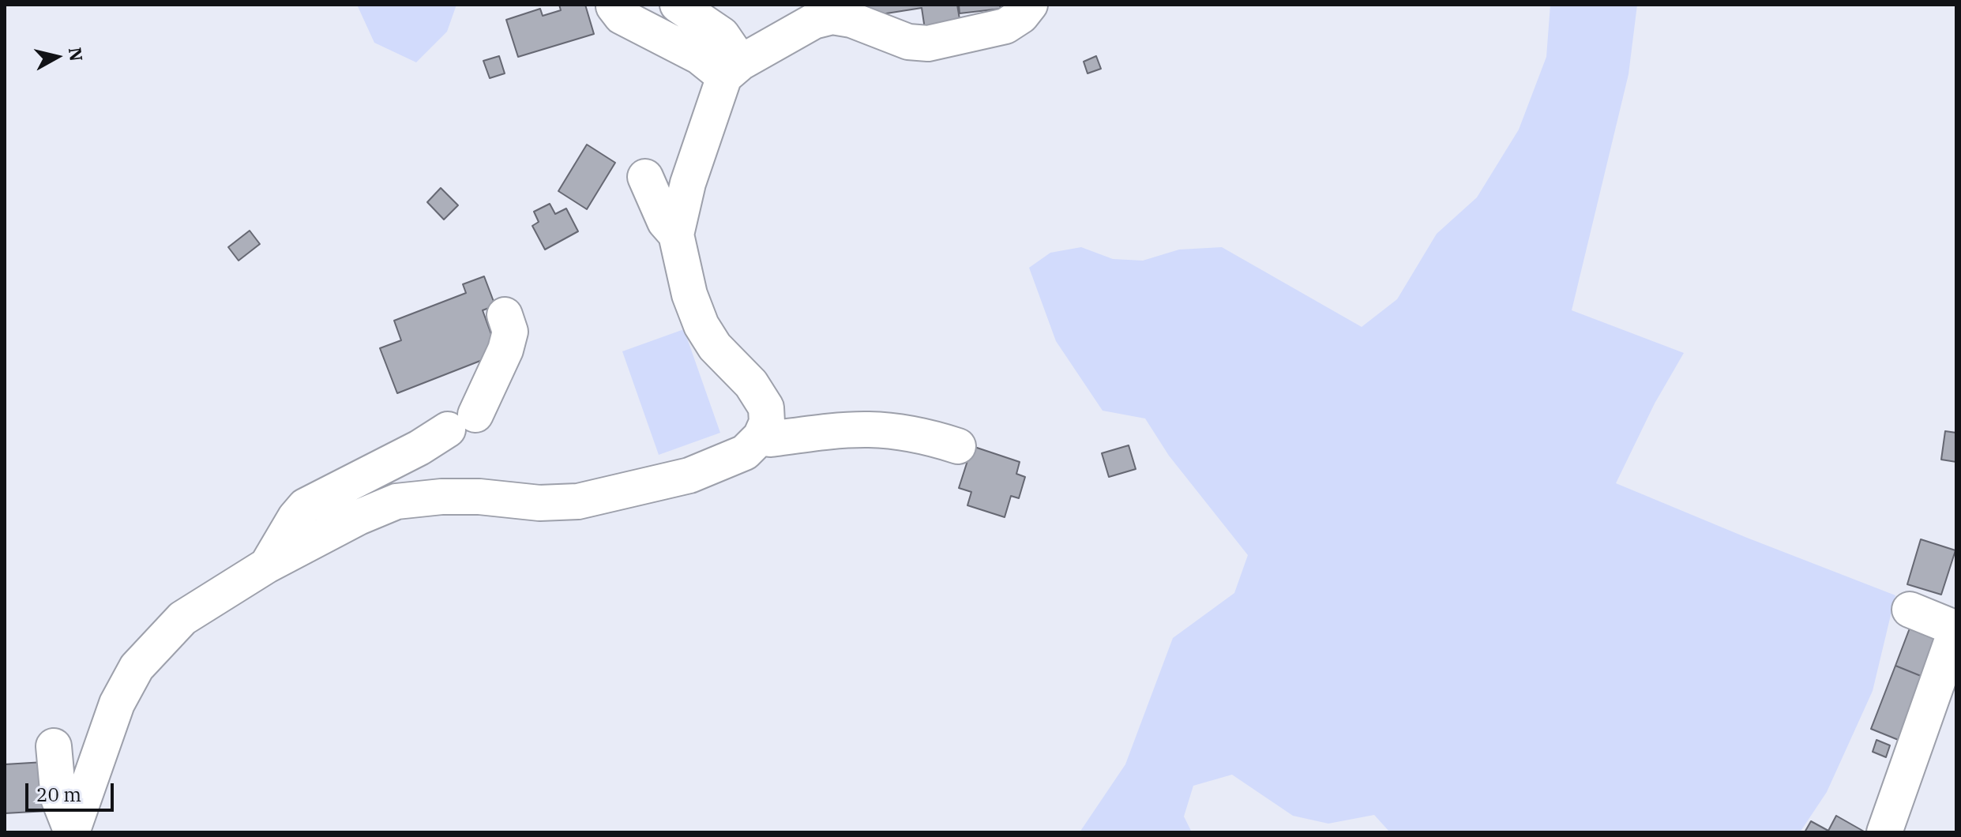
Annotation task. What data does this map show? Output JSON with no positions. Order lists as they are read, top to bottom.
{
  "scale_bar": "20 m",
  "north": "right"
}
